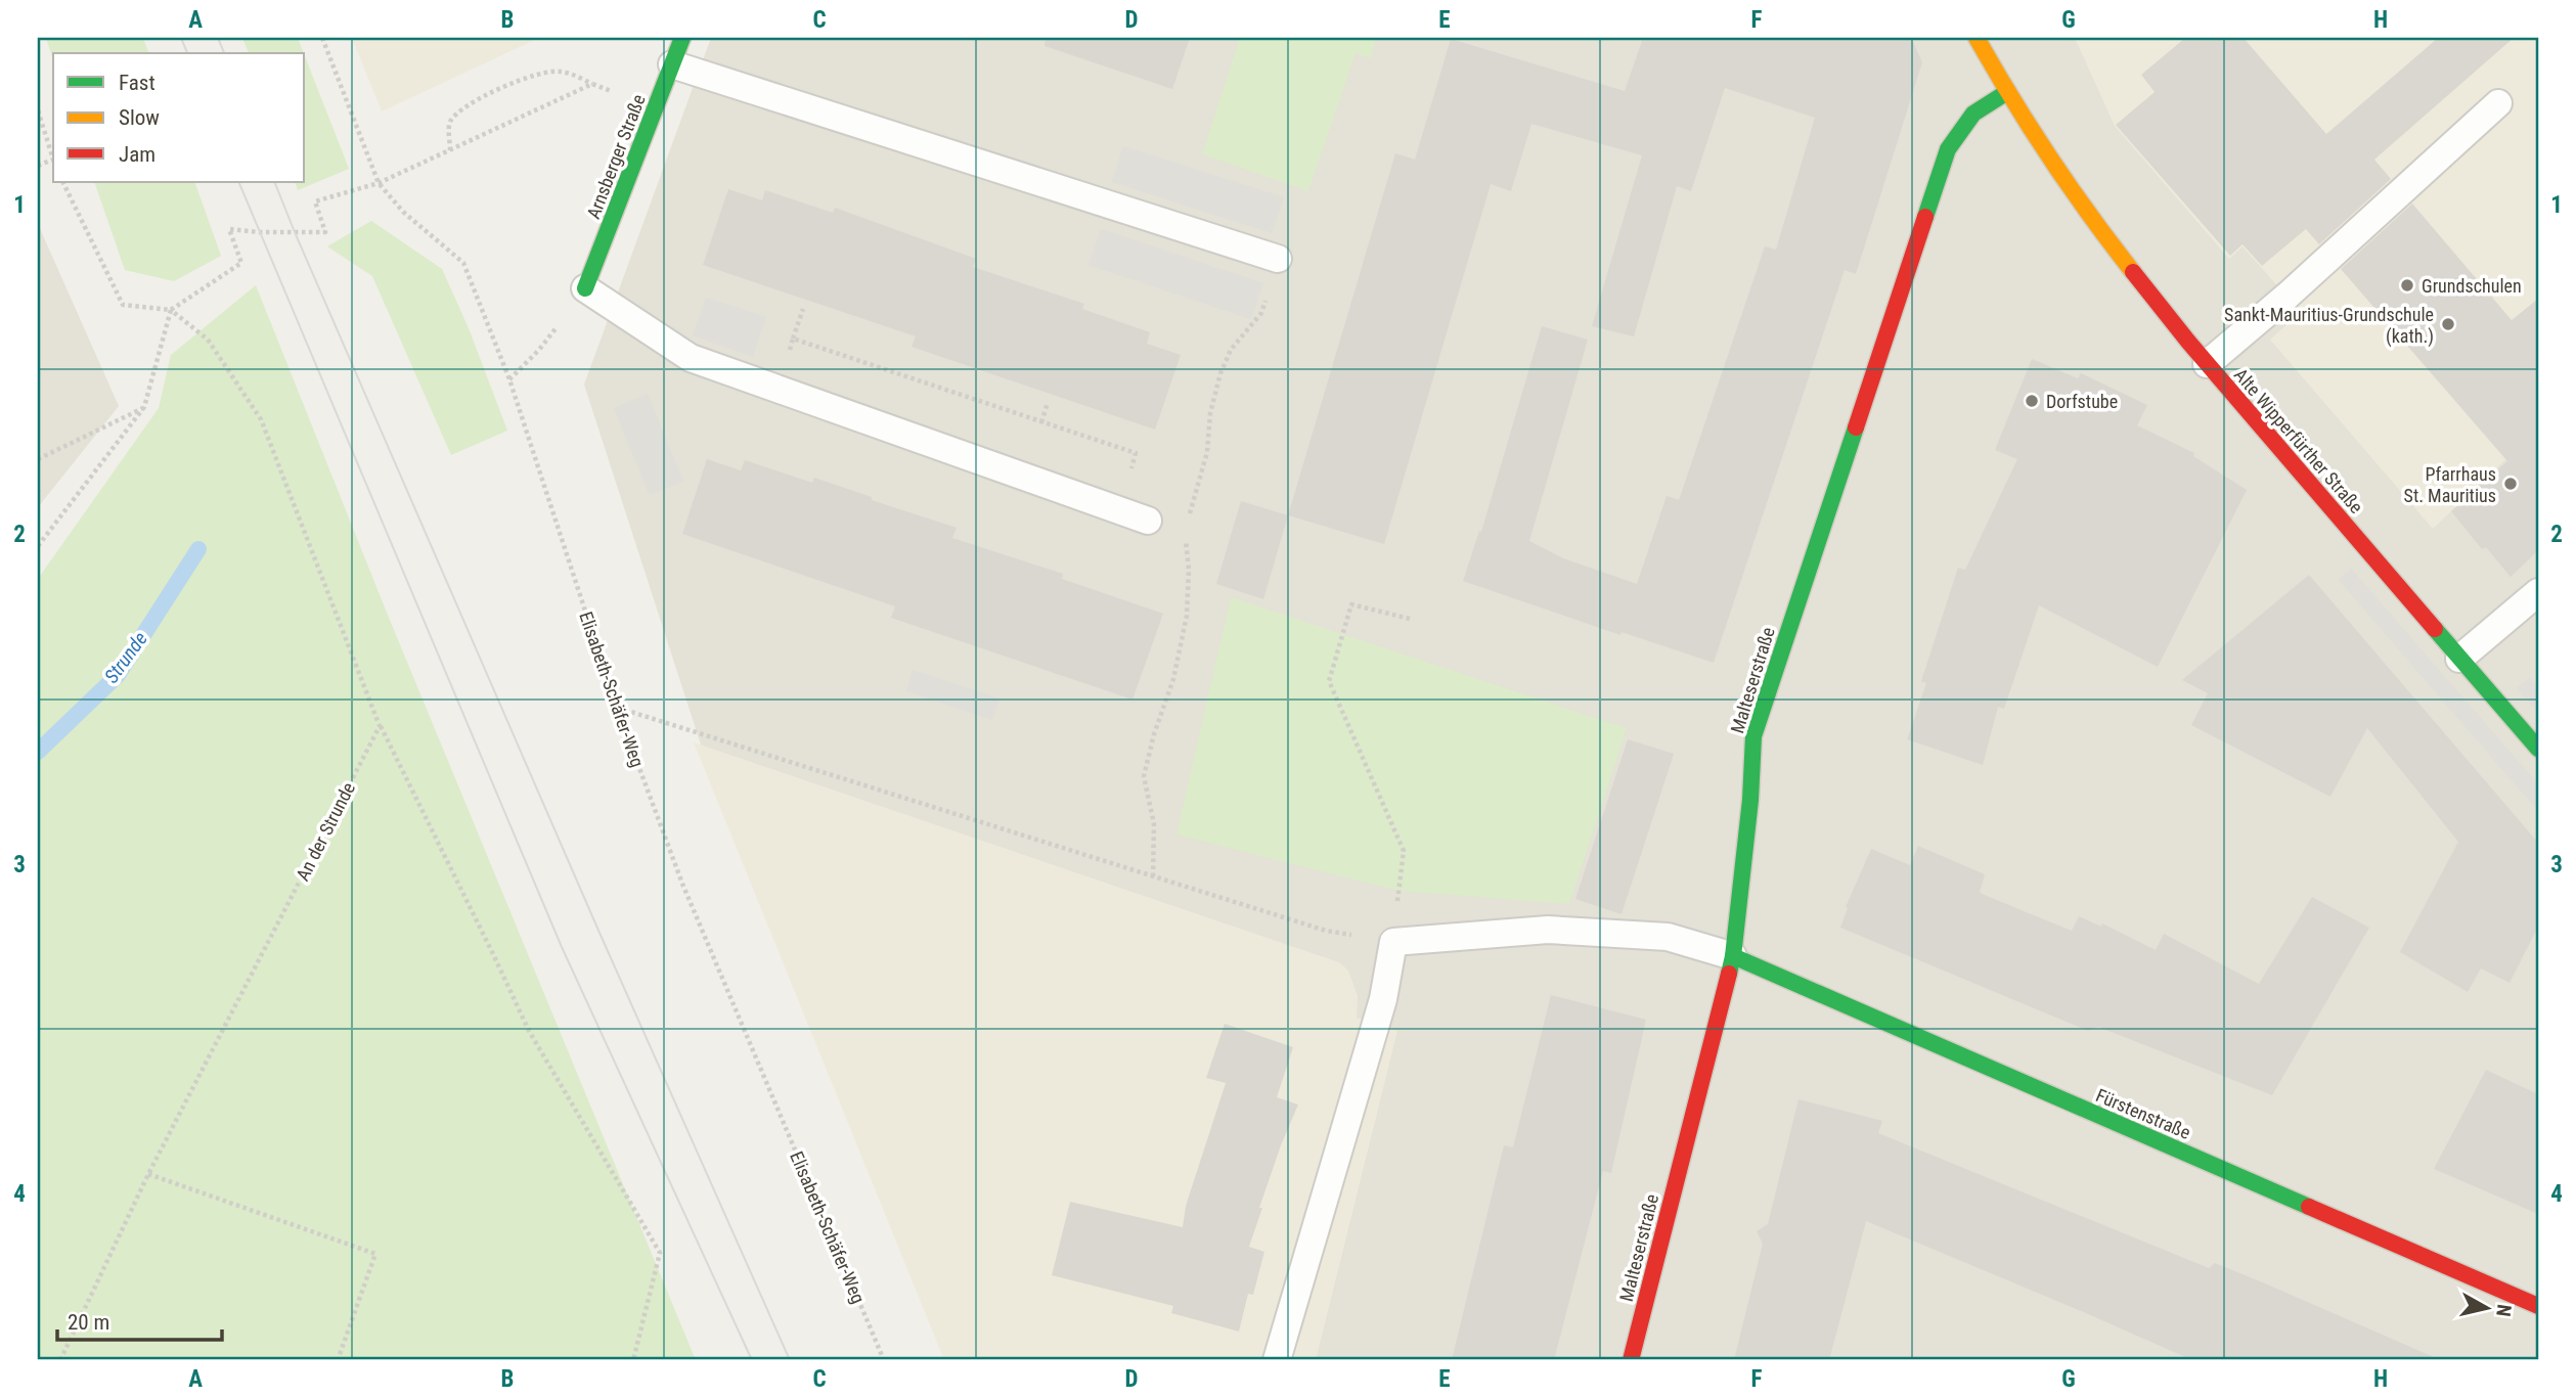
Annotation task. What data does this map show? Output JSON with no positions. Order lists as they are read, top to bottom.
{
  "streets": {
    "street": [
      "Arnsberger Straße",
      "Alte Wipperfürther Straße",
      "Malteserstraße",
      "Fürstenstraße"
    ],
    "path": ["Elisabeth-Schäfer-Weg", "An der Strunde"]
  },
  "crossings": [
    ["Alte Wipperfürther Straße", "Malteserstraße"],
    ["Malteserstraße", "Fürstenstraße"]
  ],
  "water": ["Strunde"],
  "places": [
    "Grundschulen",
    "Sankt-Mauritius-Grundschule (kath.)",
    "Dorfstube",
    "Pfarrhaus St. Mauritius"
  ],
  "legend": ["Fast", "Slow", "Jam"],
  "scale_bar": "20 m",
  "north": "right",
  "grid": {
    "columns": [
      "A",
      "B",
      "C",
      "D",
      "E",
      "F",
      "G",
      "H"
    ],
    "rows": [
      "1",
      "2",
      "3",
      "4"
    ]
  }
}
